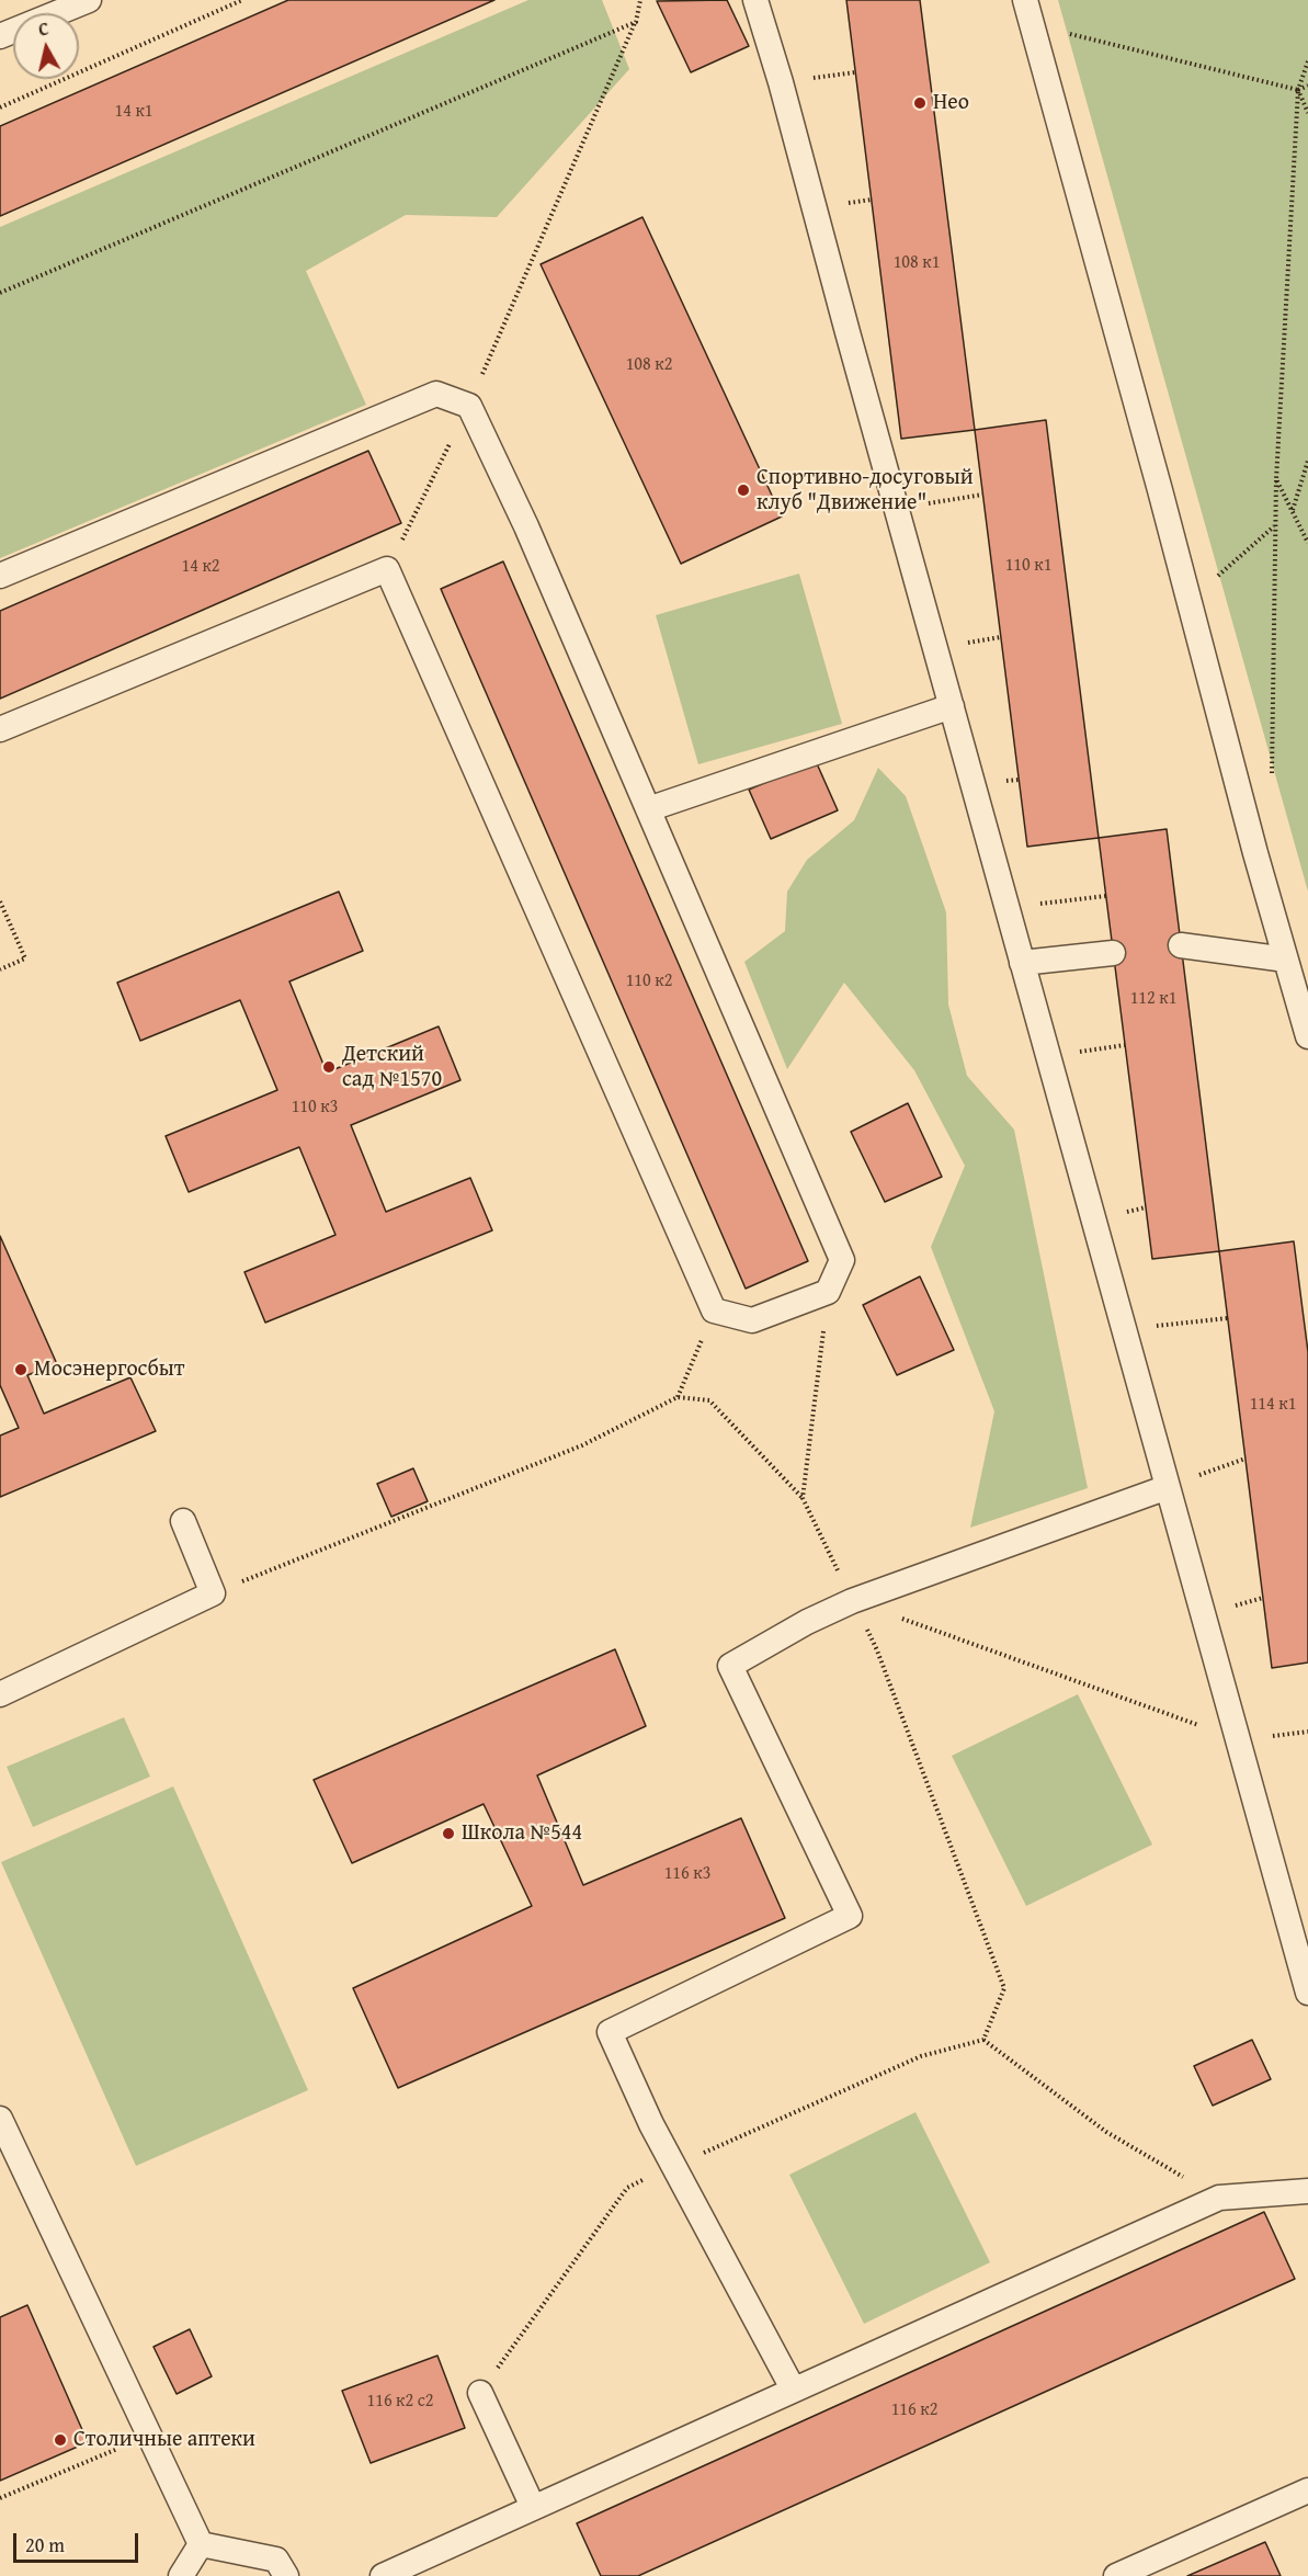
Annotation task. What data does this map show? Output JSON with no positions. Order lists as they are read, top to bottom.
{
  "places": [
    "Нео",
    "Спортивно-досуговый клуб \"Движение\"",
    "Детский сад №1570",
    "Мосэнергосбыт",
    "Школа №544",
    "Столичные аптеки"
  ],
  "house_numbers": [
    "14 к1",
    "108 к1",
    "108 к2",
    "110 к1",
    "14 к2",
    "110 к2",
    "112 к1",
    "110 к3",
    "114 к1",
    "116 к3",
    "116 к2 с2",
    "116 к2"
  ],
  "scale_bar": "20 m",
  "north": "top"
}
